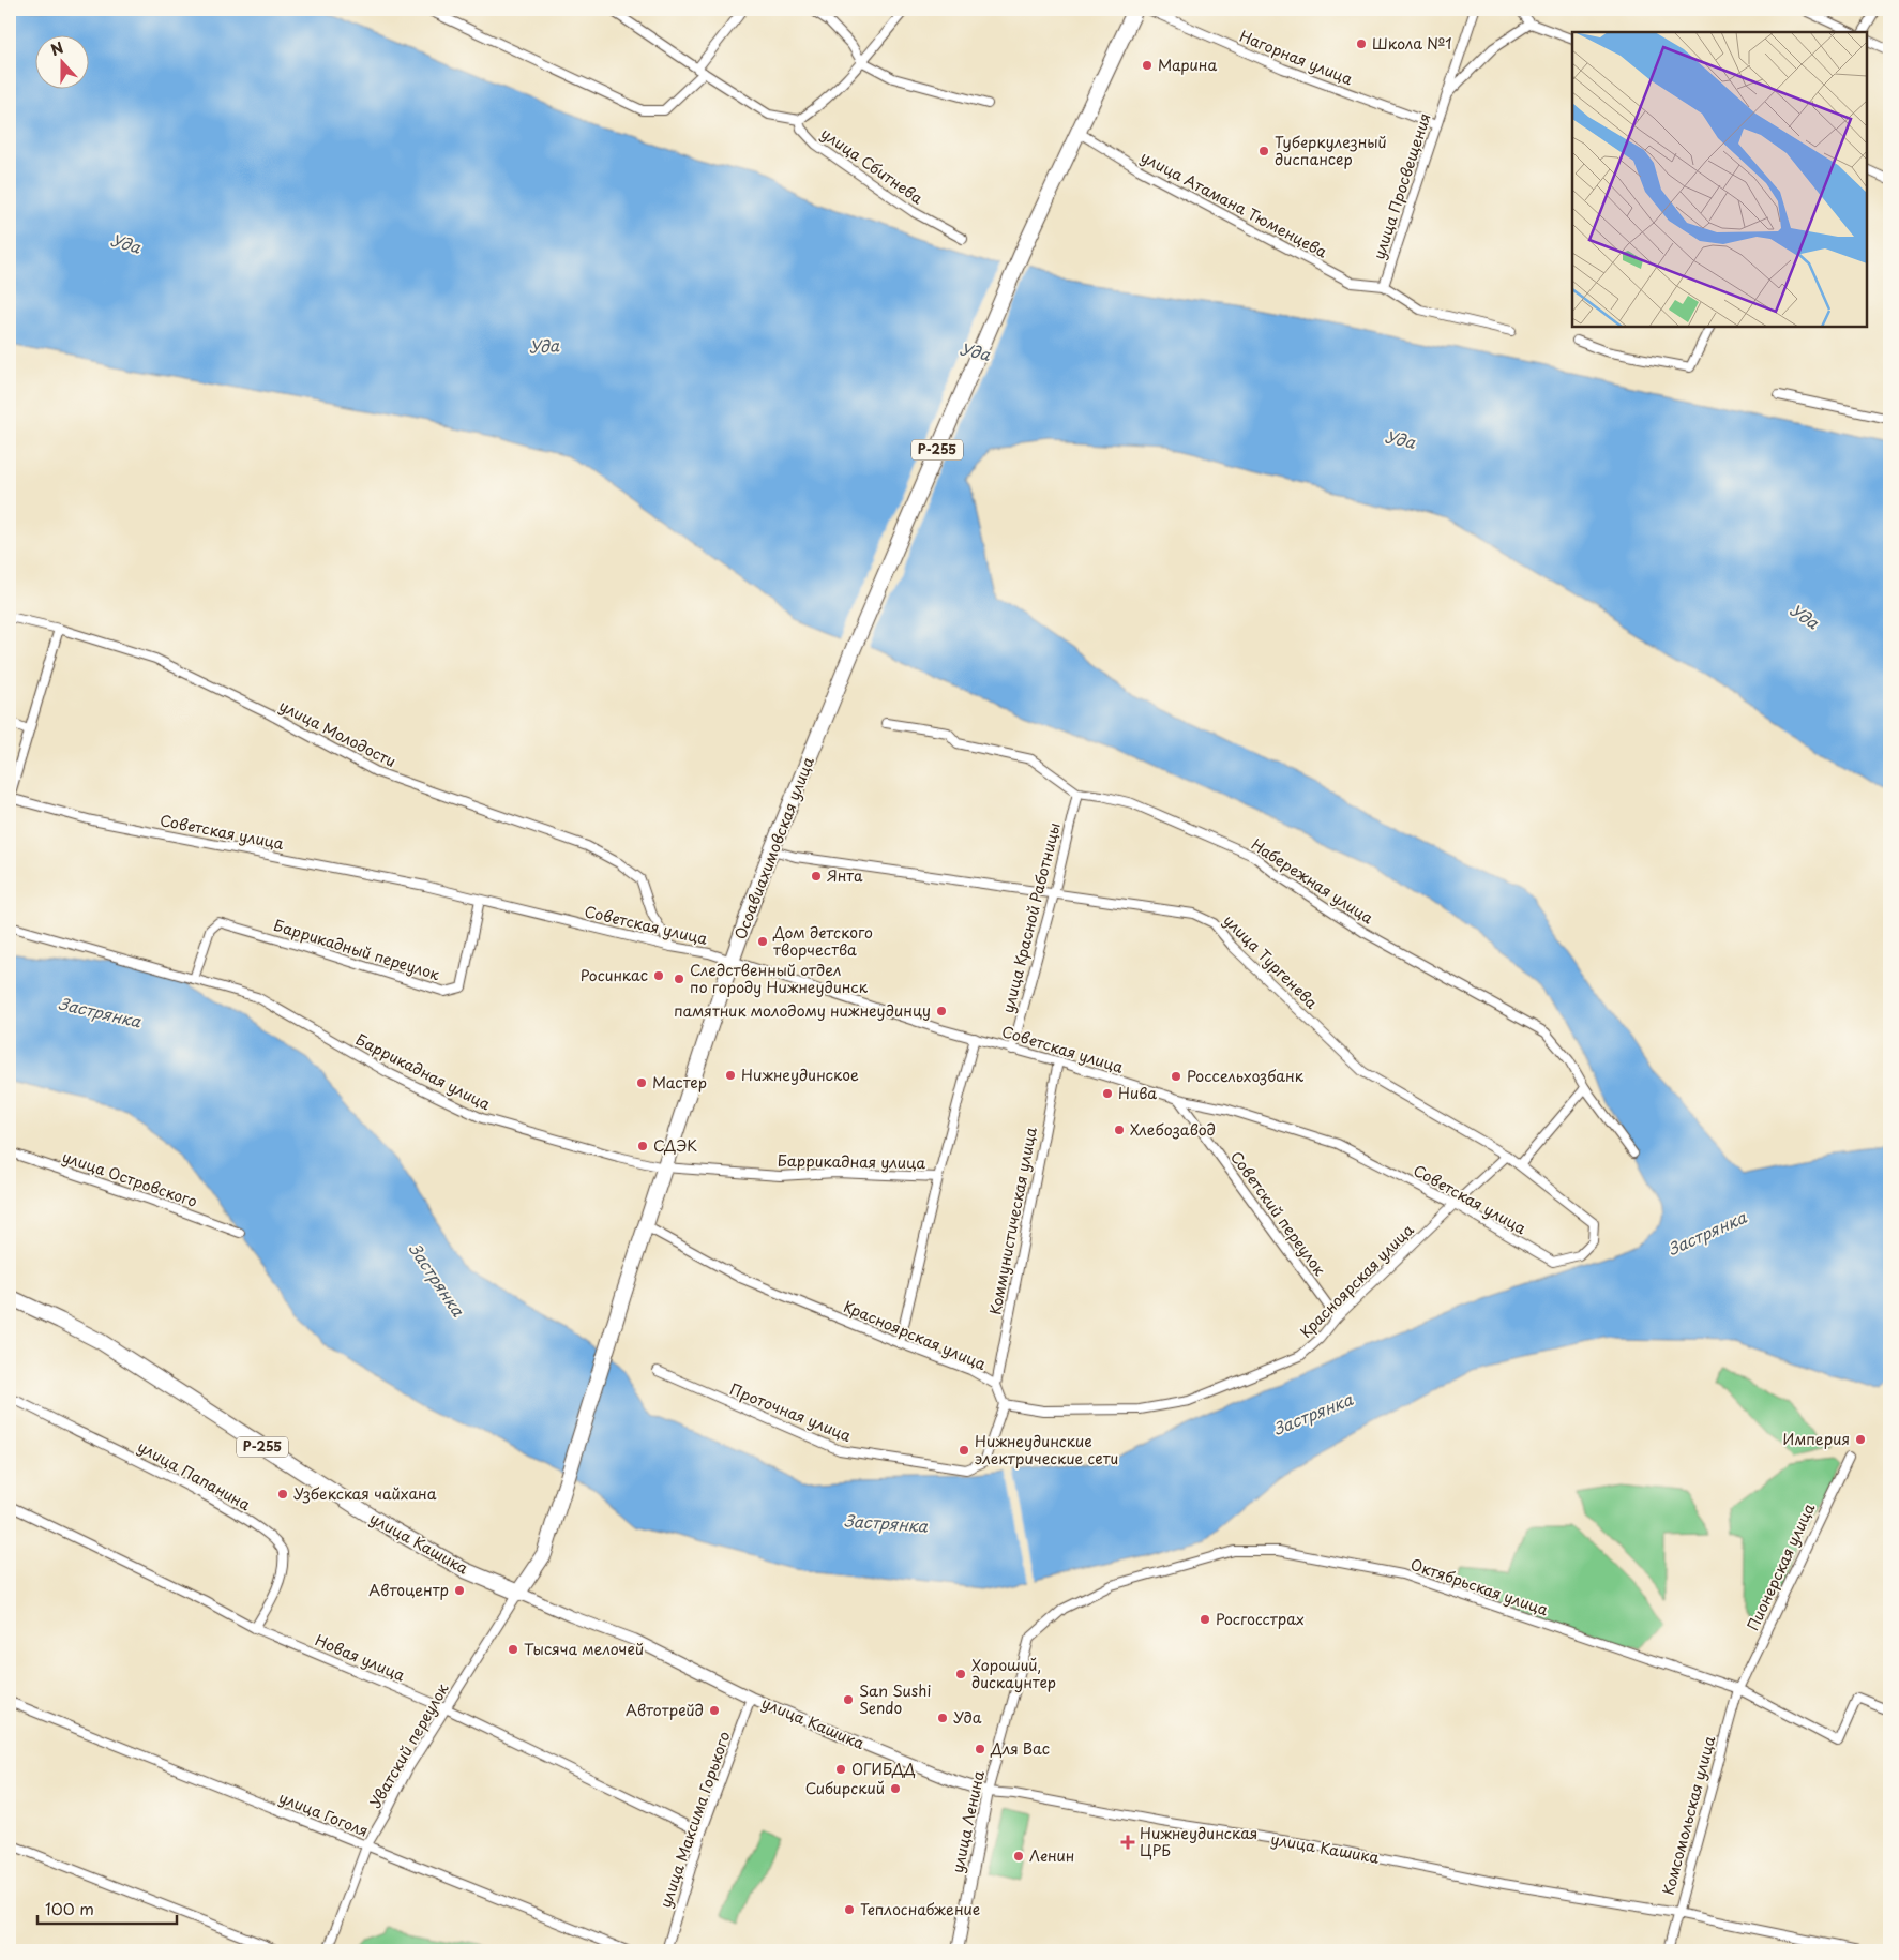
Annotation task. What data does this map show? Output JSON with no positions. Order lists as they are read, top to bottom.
{
  "streets": {
    "highway": ["Р-255", "Осоавиахимовская улица", "улица Кашика"],
    "street": [
      "Нагорная улица",
      "улица Сбитнева",
      "улица Просвещения",
      "улица Атамана Тюменцева",
      "улица Молодости",
      "Советская улица",
      "Набережная улица",
      "улица Красной Работницы",
      "Баррикадный переулок",
      "улица Тургенева",
      "Баррикадная улица",
      "улица Островского",
      "Советский переулок",
      "Коммунистическая улица",
      "Красноярская улица",
      "Проточная улица",
      "улица Папанина",
      "Пионерская улица",
      "Октябрьская улица",
      "Новая улица",
      "Уватский переулок",
      "улица Гоголя",
      "Комсомольская улица",
      "улица Максима Горького",
      "улица Ленина"
    ]
  },
  "crossings": [
    ["Нагорная улица", "улица Просвещения"],
    ["улица Просвещения", "улица Атамана Тюменцева"],
    ["улица Атамана Тюменцева", "Р-255"],
    ["улица Атамана Тюменцева", "Осоавиахимовская улица"],
    ["Р-255", "Осоавиахимовская улица"],
    ["улица Молодости", "Советская улица"],
    ["Советская улица", "Осоавиахимовская улица"],
    ["Советская улица", "улица Красной Работницы"],
    ["Советская улица", "Баррикадный переулок"],
    ["Советская улица", "улица Тургенева"],
    ["Советская улица", "Советский переулок"],
    ["Советская улица", "Коммунистическая улица"],
    ["Советская улица", "Красноярская улица"],
    ["Осоавиахимовская улица", "улица Тургенева"],
    ["Осоавиахимовская улица", "Баррикадная улица"],
    ["Осоавиахимовская улица", "Красноярская улица"],
    ["Осоавиахимовская улица", "улица Кашика"],
    ["Осоавиахимовская улица", "Уватский переулок"],
    ["Набережная улица", "улица Красной Работницы"],
    ["улица Красной Работницы", "улица Тургенева"],
    ["Баррикадный переулок", "Баррикадная улица"],
    ["улица Тургенева", "Красноярская улица"],
    ["Советский переулок", "Красноярская улица"],
    ["Коммунистическая улица", "Красноярская улица"],
    ["Красноярская улица", "Проточная улица"],
    ["улица Папанина", "Новая улица"],
    ["улица Кашика", "Уватский переулок"],
    ["улица Кашика", "Комсомольская улица"],
    ["улица Кашика", "улица Максима Горького"],
    ["улица Кашика", "улица Ленина"],
    ["Пионерская улица", "Октябрьская улица"],
    ["Пионерская улица", "Комсомольская улица"],
    ["Октябрьская улица", "Комсомольская улица"],
    ["Октябрьская улица", "улица Ленина"],
    ["Новая улица", "Уватский переулок"],
    ["Новая улица", "улица Максима Горького"],
    ["Уватский переулок", "улица Гоголя"]
  ],
  "water": ["Уда", "Застрянка"],
  "places": {
    "other": [
      "Школа №1",
      "Марина",
      "Туберкулезный диспансер",
      "Янта",
      "Дом детского творчества",
      "Росинкас",
      "Следственный отдел по городу Нижнеудинск",
      "памятник молодому нижнеудинцу",
      "Нижнеудинское",
      "Россельхозбанк",
      "Мастер",
      "Нива",
      "Хлебозавод",
      "СДЭК",
      "Империя",
      "Нижнеудинские электрические сети",
      "Узбекская чайхана",
      "Автоцентр",
      "Росгосстрах",
      "Тысяча мелочей",
      "Хороший, дискаунтер",
      "San Sushi Sendo",
      "Автотрейд",
      "Уда",
      "Для Вас",
      "ОГИБДД",
      "Сибирский",
      "Ленин",
      "Теплоснабжение"
    ],
    "health": ["Нижнеудинская ЦРБ"]
  },
  "scale_bar": "100 m",
  "north": "top"
}
